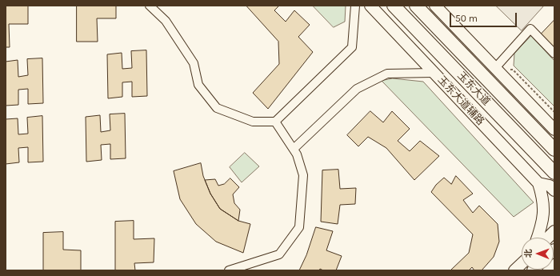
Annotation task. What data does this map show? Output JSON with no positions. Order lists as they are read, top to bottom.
{
  "streets": {
    "main road": ["玉东大道"],
    "street": ["玉东大道辅路"]
  },
  "scale_bar": "50 m",
  "north": "left"
}
